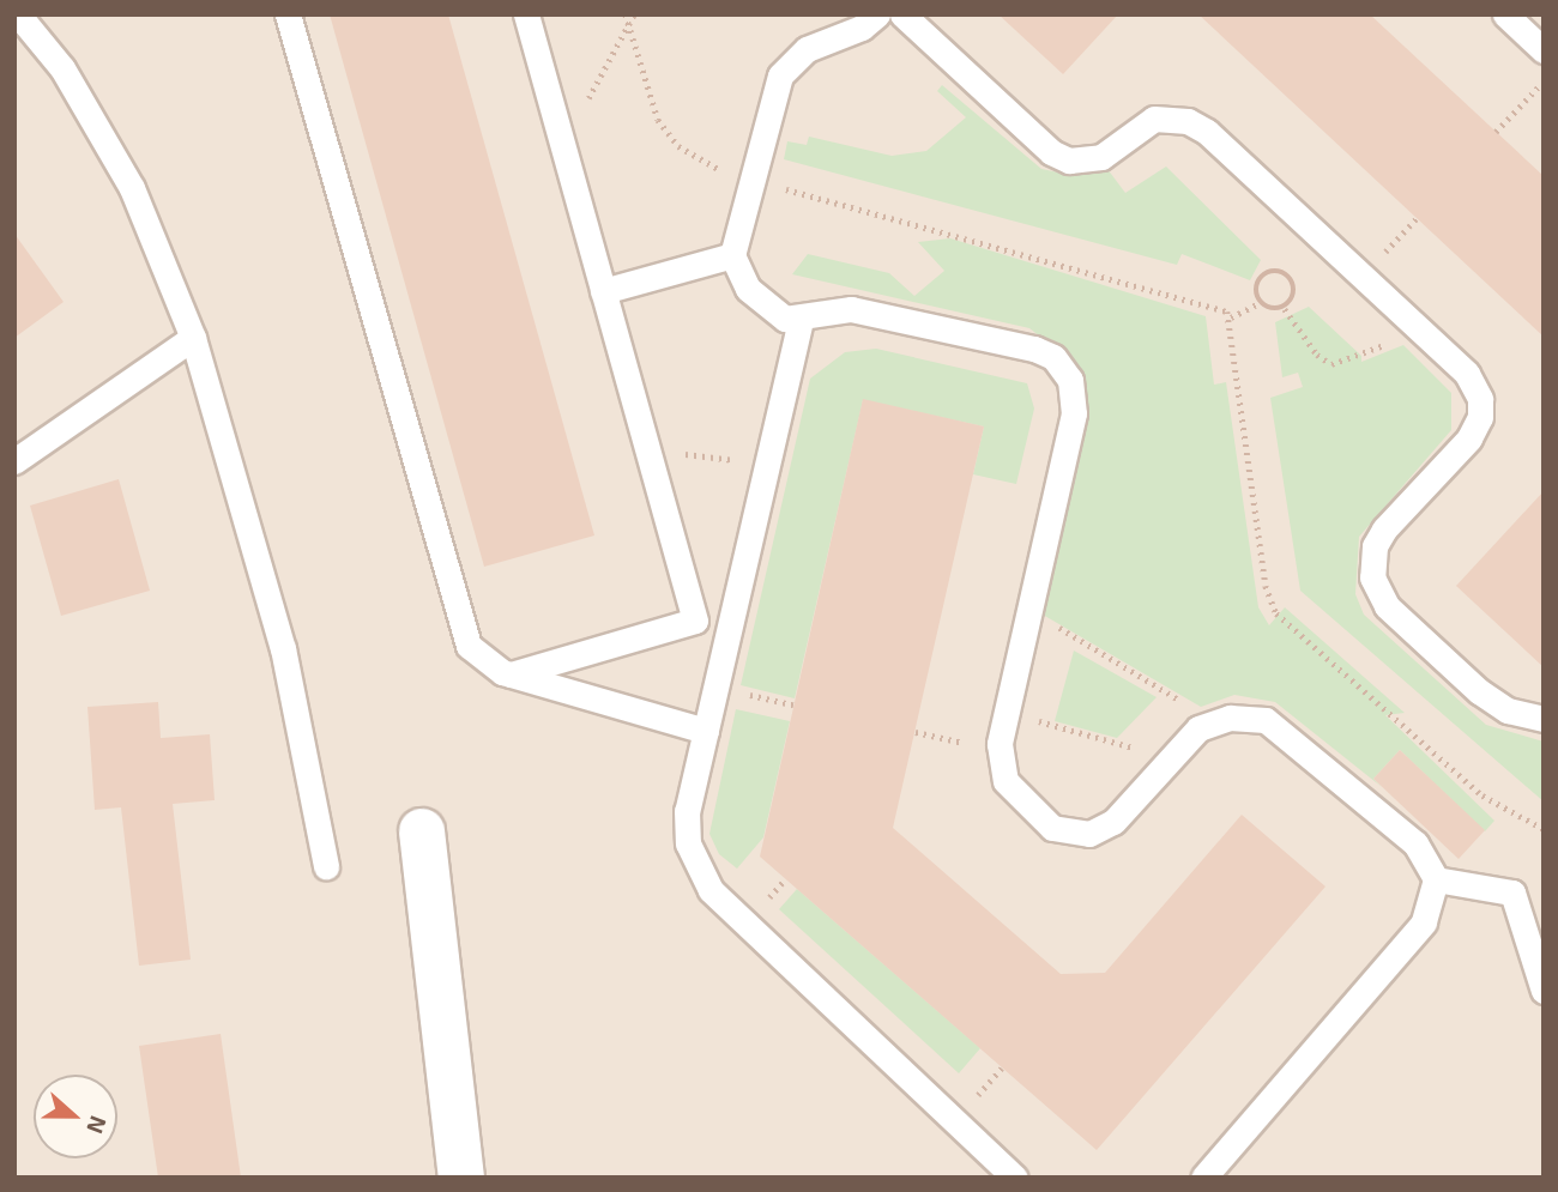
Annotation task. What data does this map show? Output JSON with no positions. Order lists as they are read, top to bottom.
{
  "north": "right"
}
